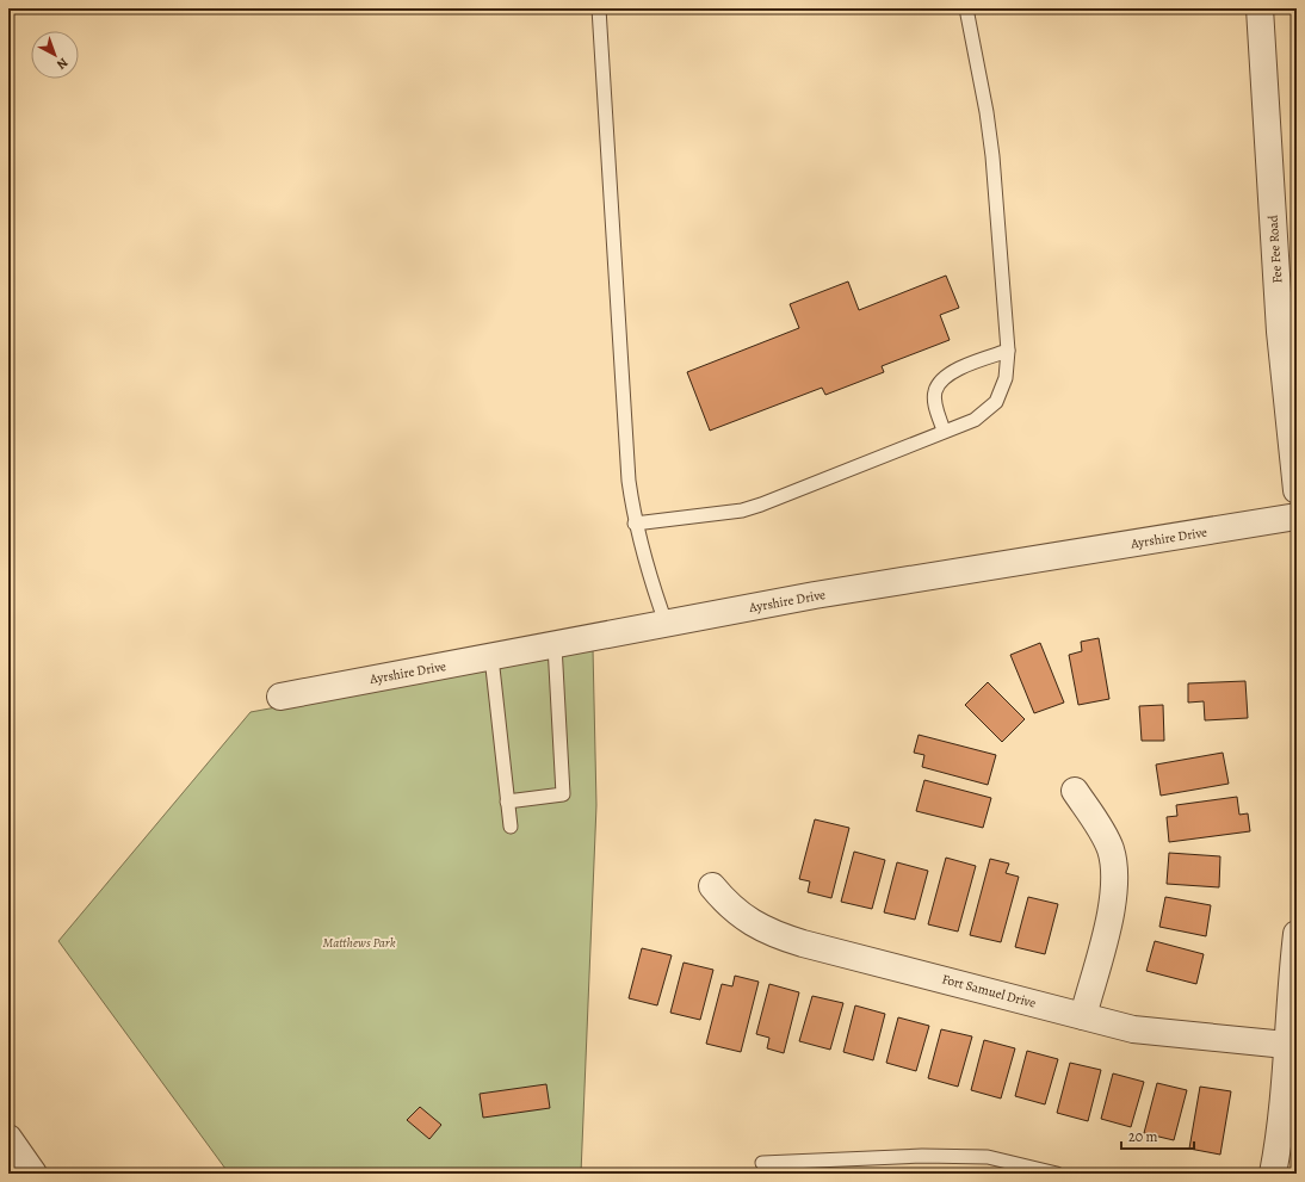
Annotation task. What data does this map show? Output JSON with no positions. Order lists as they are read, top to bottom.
{
  "streets": {
    "street": ["Fee Fee Road", "Ayrshire Drive", "Fort Samuel Drive"]
  },
  "parks": ["Matthews Park"],
  "scale_bar": "20 m",
  "north": "bottom right"
}
